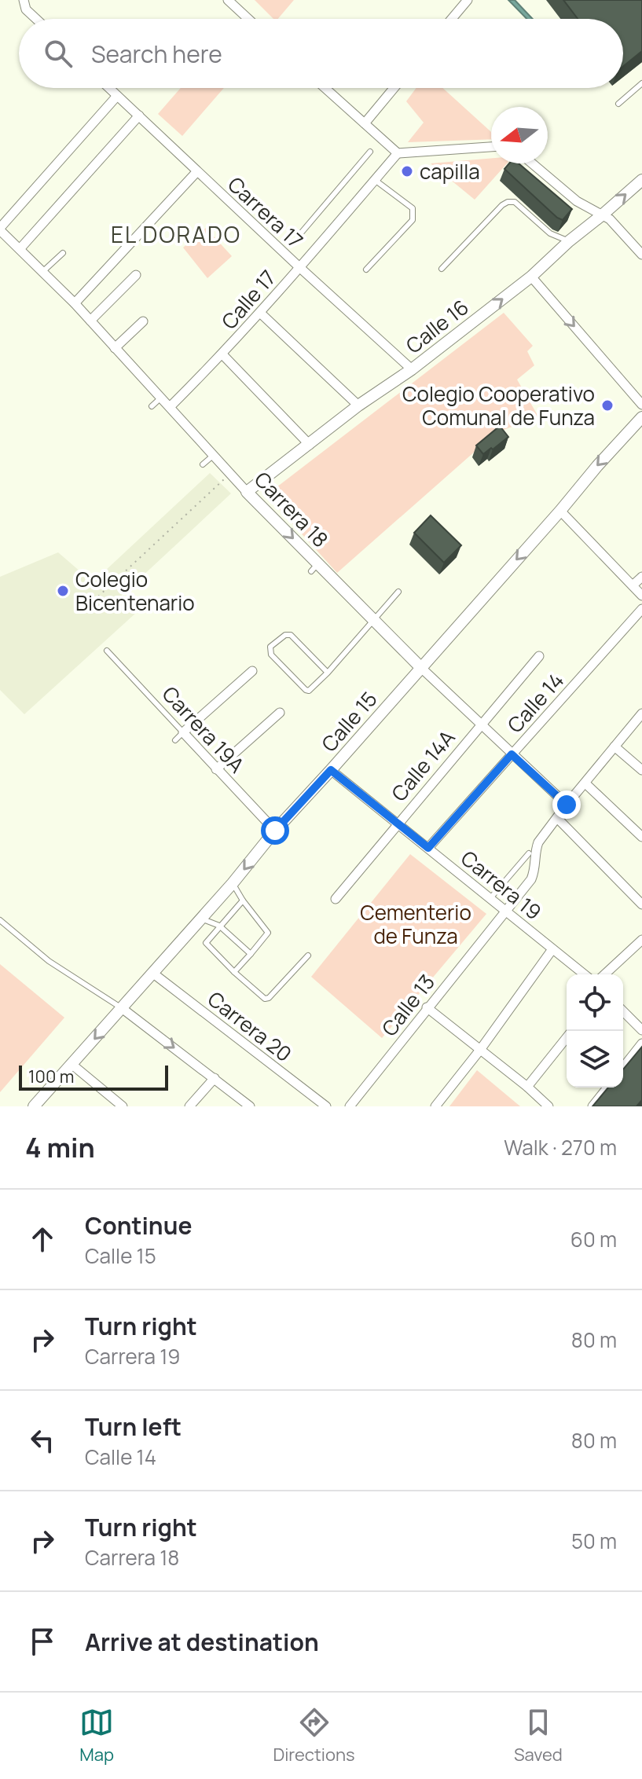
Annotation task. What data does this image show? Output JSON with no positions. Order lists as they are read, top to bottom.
{
  "streets": {
    "street": [
      "Carrera 17",
      "Calle 17",
      "Calle 16",
      "Carrera 18",
      "Calle 14",
      "Calle 15",
      "Carrera 19A",
      "Calle 14A",
      "Carrera 19",
      "Calle 13",
      "Carrera 20"
    ]
  },
  "crossings": [
    ["Carrera 17", "Calle 17"],
    ["Carrera 17", "Calle 16"],
    ["Calle 17", "Carrera 18"],
    ["Calle 16", "Carrera 18"],
    ["Carrera 18", "Calle 14"],
    ["Carrera 18", "Calle 15"],
    ["Carrera 18", "Calle 14A"],
    ["Carrera 18", "Calle 13"],
    ["Calle 14", "Carrera 19"],
    ["Calle 15", "Carrera 19A"],
    ["Calle 15", "Carrera 19"],
    ["Calle 15", "Carrera 20"],
    ["Calle 14A", "Carrera 19"],
    ["Carrera 19", "Calle 13"]
  ],
  "one_way": ["Calle 16", "Calle 15"],
  "districts": ["EL DORADO"],
  "parks": ["Cementerio de Funza"],
  "places": ["capilla", "Colegio Cooperativo Comunal de Funza", "Colegio Bicentenario"],
  "scale_bar": "100 m",
  "north": "left",
  "page": {
    "search": "Search here",
    "scale": "100 m",
    "heading": ["4 min", "Walk · 270 m"],
    "list": [
      ["Continue", "Calle 15", "60 m"],
      ["Turn right", "Carrera 19", "80 m"],
      ["Turn left", "Calle 14", "80 m"],
      ["Turn right", "Carrera 18", "50 m"],
      "Arrive at destination"
    ],
    "nav": ["Map", "Directions", "Saved"]
  }
}
